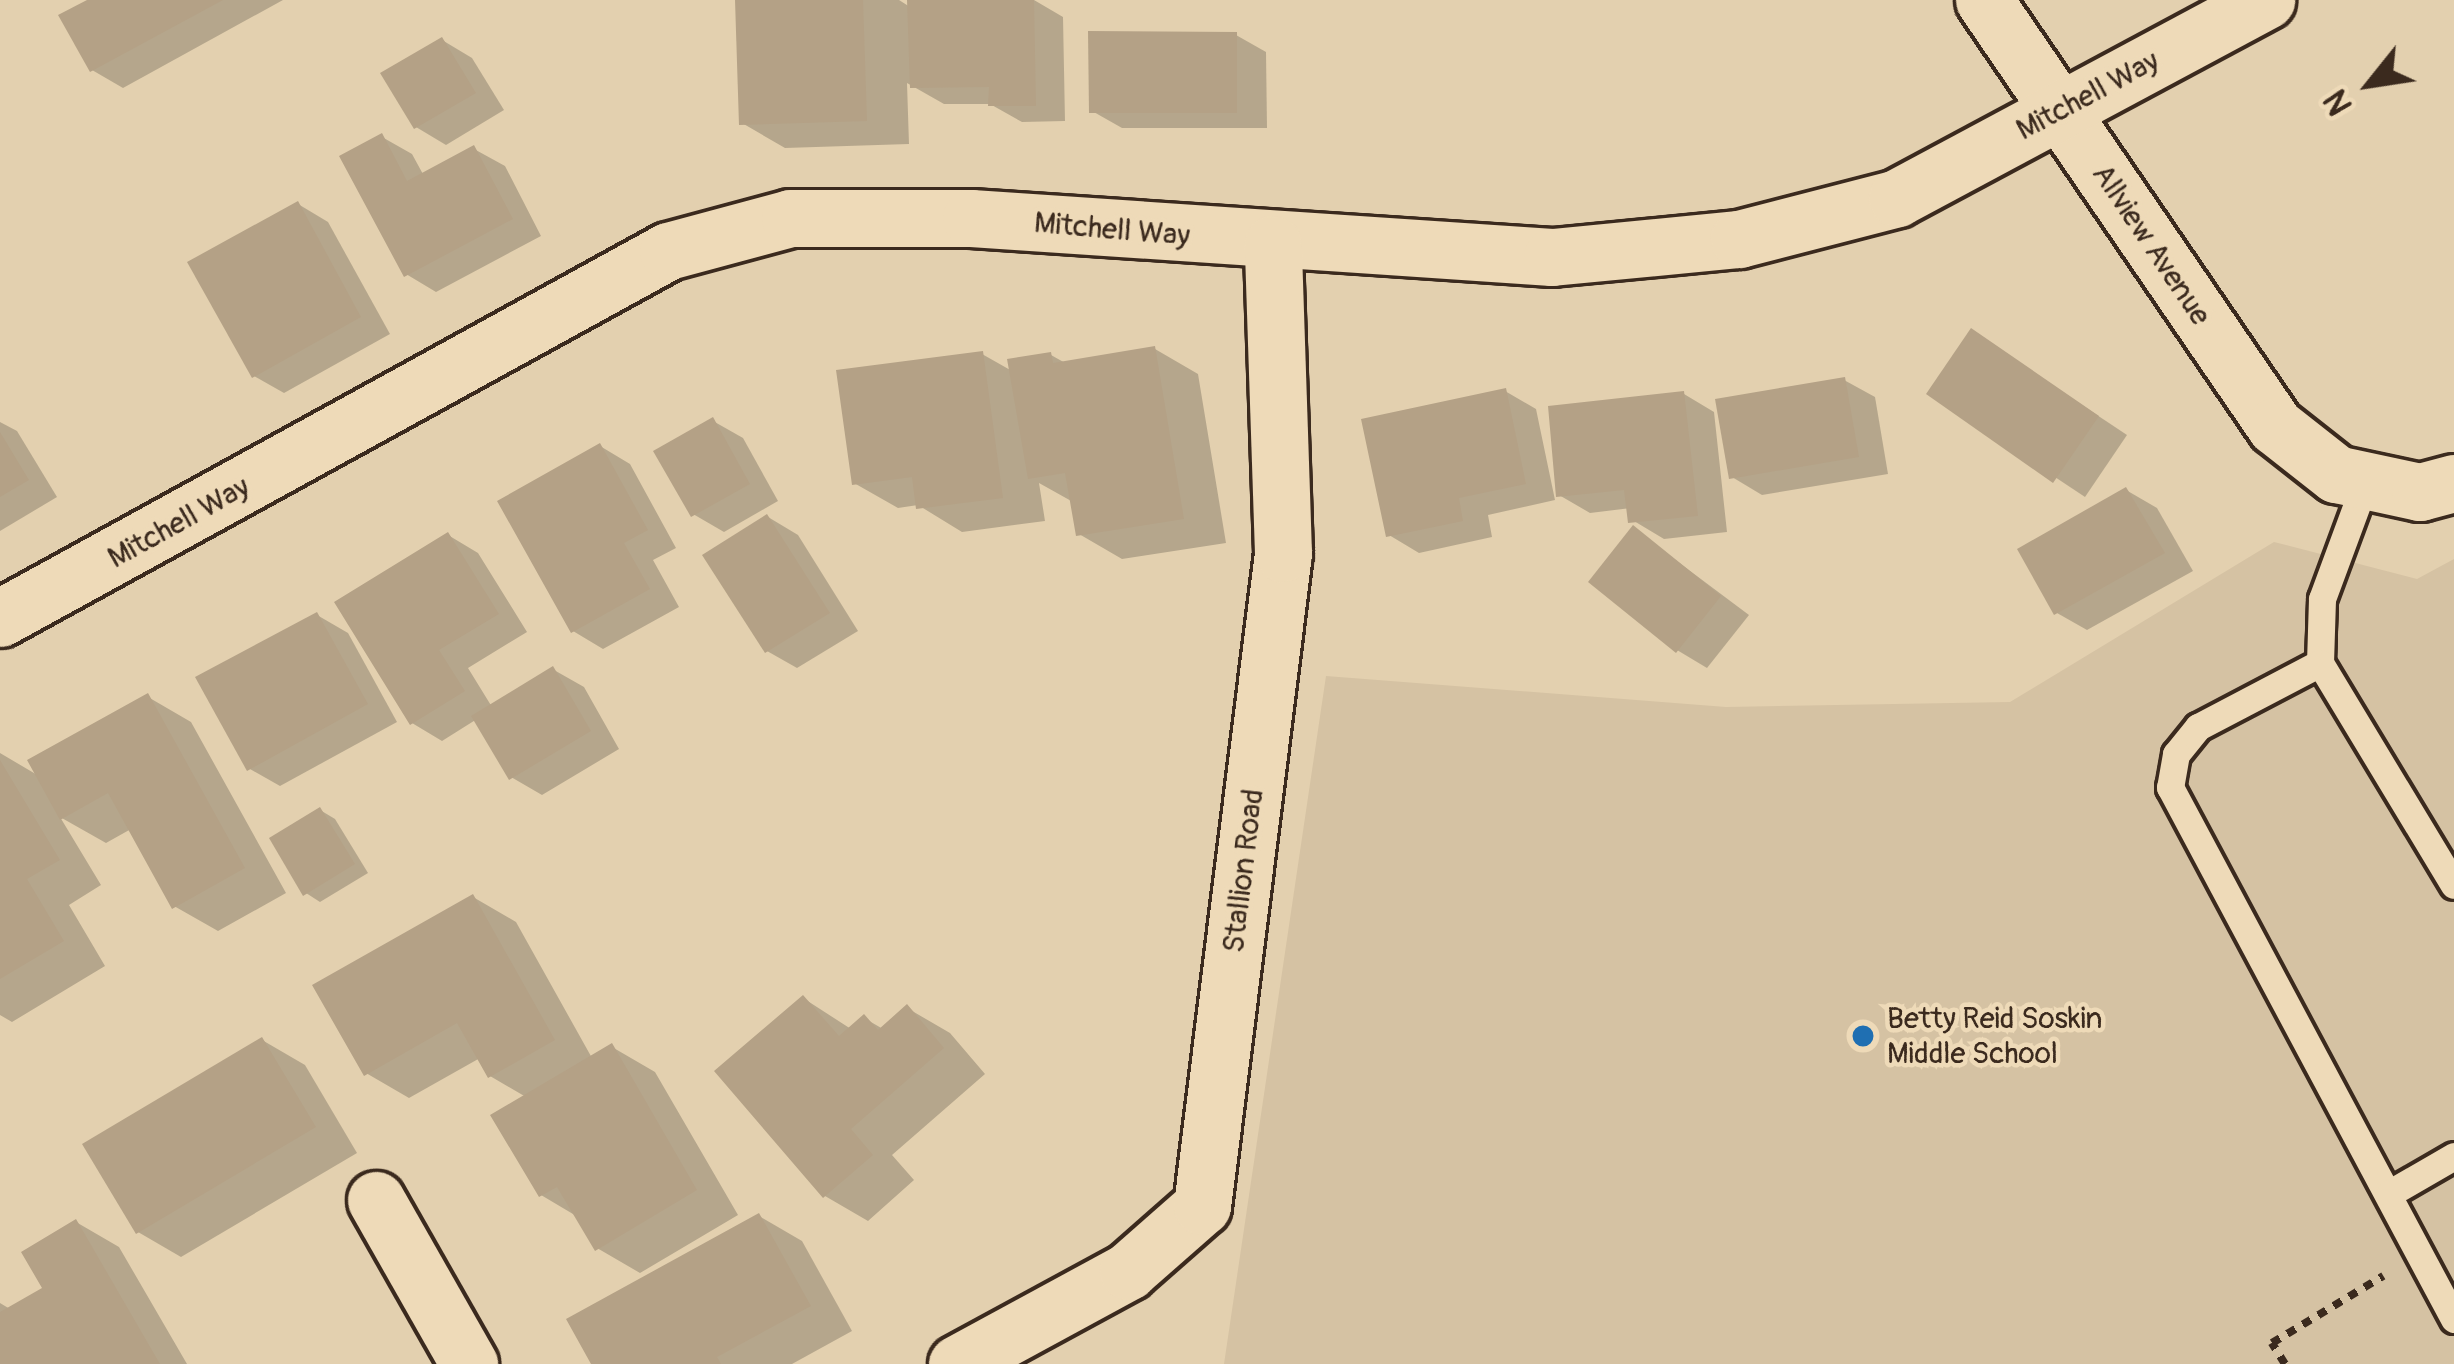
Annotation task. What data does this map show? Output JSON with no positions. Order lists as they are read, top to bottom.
{
  "streets": {
    "street": ["Mitchell Way", "Allview Avenue", "Stallion Road"]
  },
  "crossings": [
    ["Mitchell Way", "Allview Avenue"],
    ["Mitchell Way", "Stallion Road"]
  ],
  "places": ["Betty Reid Soskin Middle School"],
  "north": "bottom left"
}
